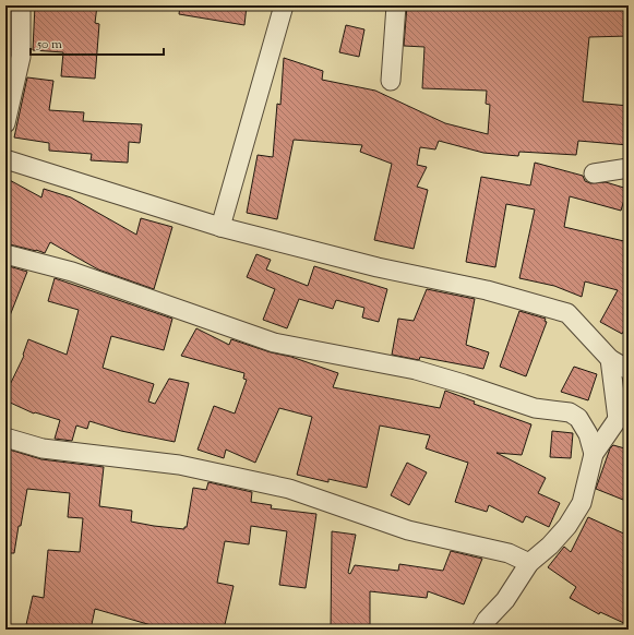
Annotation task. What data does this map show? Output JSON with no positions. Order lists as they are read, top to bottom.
{
  "scale_bar": "50 m"
}
